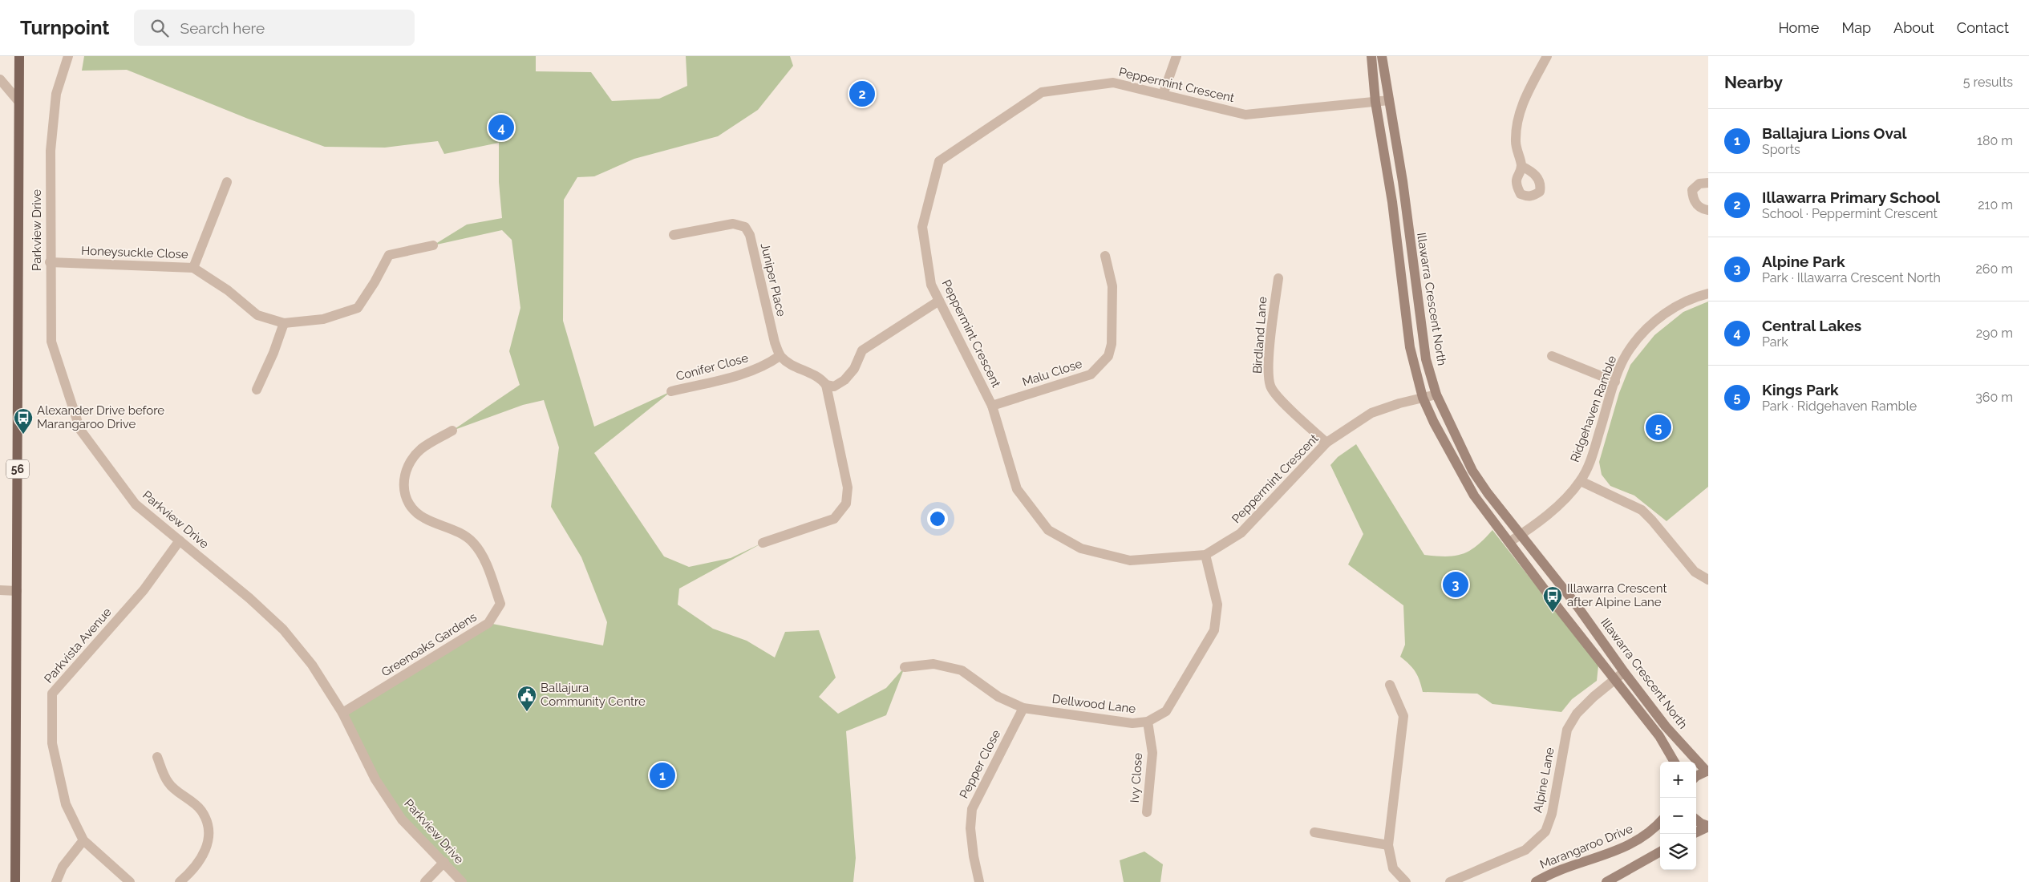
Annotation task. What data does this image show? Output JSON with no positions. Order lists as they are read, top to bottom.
{
  "streets": {
    "main road": ["Illawarra Crescent North", "56", "Marangaroo Drive"],
    "street": [
      "Peppermint Crescent",
      "Parkview Drive",
      "Honeysuckle Close",
      "Juniper Place",
      "Birdland Lane",
      "Conifer Close",
      "Malu Close",
      "Ridgehaven Ramble",
      "Greenoaks Gardens",
      "Parkvista Avenue",
      "Dellwood Lane",
      "Pepper Close",
      "Ivy Close",
      "Alpine Lane"
    ]
  },
  "crossings": [
    ["Peppermint Crescent", "Illawarra Crescent North"],
    ["Peppermint Crescent", "Birdland Lane"],
    ["Peppermint Crescent", "Malu Close"],
    ["Peppermint Crescent", "Dellwood Lane"],
    ["Parkview Drive", "Honeysuckle Close"],
    ["Parkview Drive", "Greenoaks Gardens"],
    ["Parkview Drive", "Parkvista Avenue"],
    ["Juniper Place", "Conifer Close"],
    ["Illawarra Crescent North", "Ridgehaven Ramble"],
    ["Illawarra Crescent North", "Alpine Lane"],
    ["Dellwood Lane", "Pepper Close"],
    ["Dellwood Lane", "Ivy Close"]
  ],
  "places": {
    "bus stop": ["Alexander Drive before Marangaroo Drive", "Illawarra Crescent after Alpine Lane"],
    "public building": ["Ballajura Community Centre"]
  },
  "page": {
    "header": "Turnpoint",
    "search": "Search here",
    "nav": [
      "Home",
      "Map",
      "About",
      "Contact"
    ],
    "heading": ["Nearby", "5 results"],
    "pins": [
      "2",
      "4",
      "5",
      "3",
      "1"
    ],
    "list": [
      {
        "mark": "1",
        "name": "Ballajura Lions Oval",
        "note": "Sports",
        "value": "180 m"
      },
      {
        "mark": "2",
        "name": "Illawarra Primary School",
        "note": "School · Peppermint Crescent",
        "value": "210 m"
      },
      {
        "mark": "3",
        "name": "Alpine Park",
        "note": "Park · Illawarra Crescent North",
        "value": "260 m"
      },
      {
        "mark": "4",
        "name": "Central Lakes",
        "note": "Park",
        "value": "290 m"
      },
      {
        "mark": "5",
        "name": "Kings Park",
        "note": "Park · Ridgehaven Ramble",
        "value": "360 m"
      }
    ],
    "map_buttons": ["+", "−"]
  }
}
